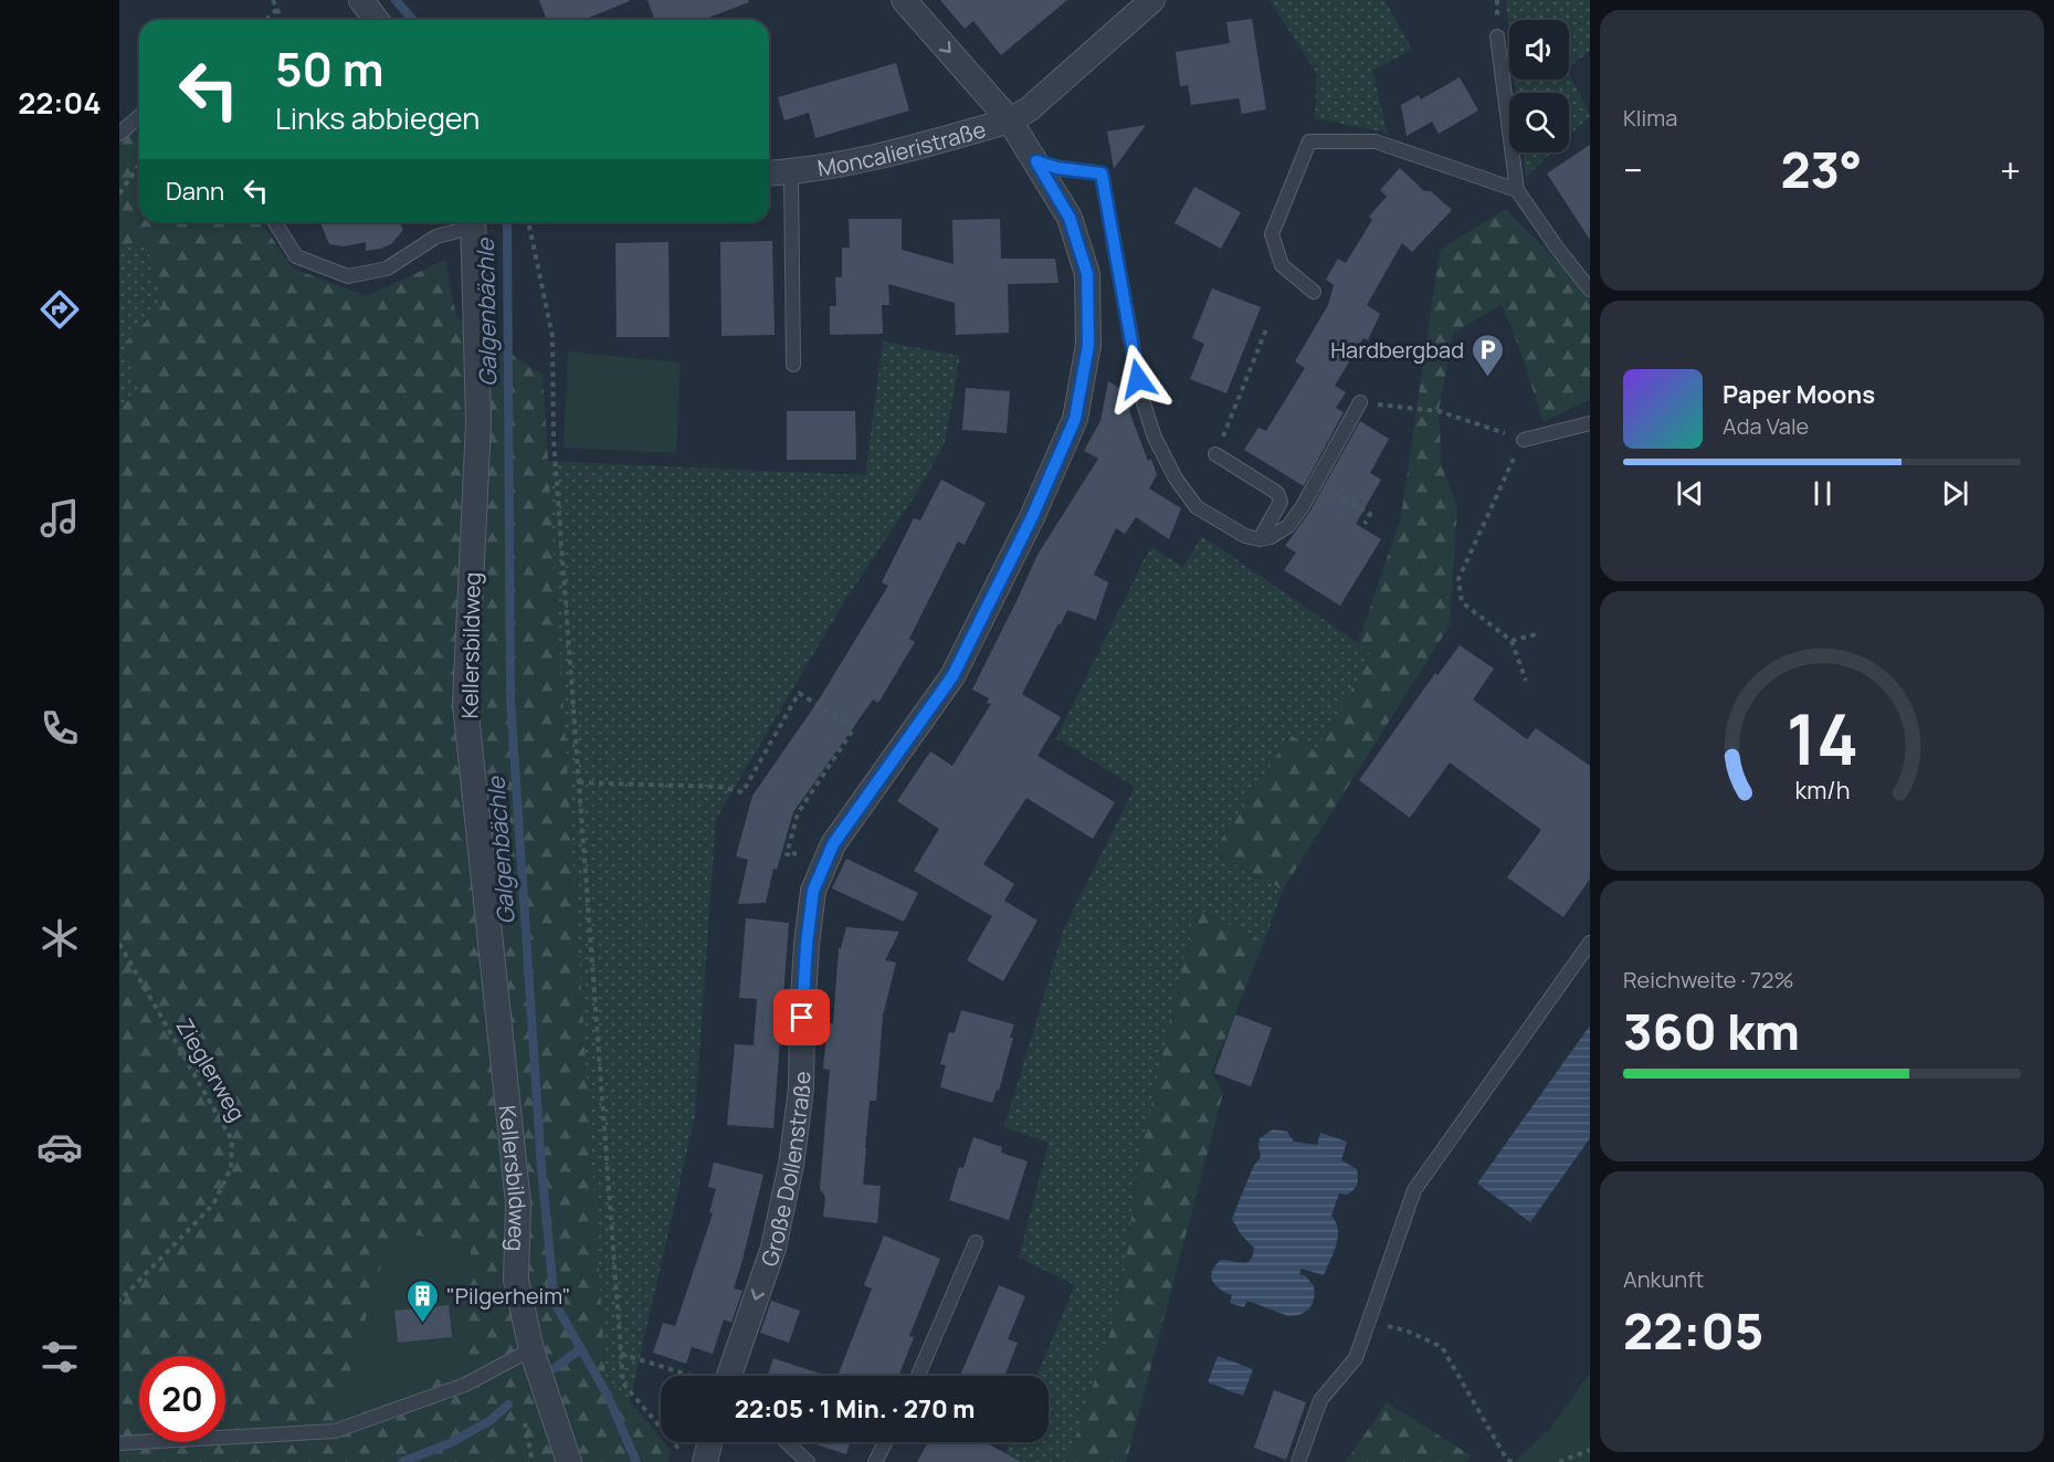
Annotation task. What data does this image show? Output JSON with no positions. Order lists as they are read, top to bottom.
{
  "streets": {
    "street": ["Moncalieristraße", "Kellersbildweg", "Große Dollenstraße"],
    "path": ["Zieglerweg"]
  },
  "crossings": [
    ["Moncalieristraße", "Große Dollenstraße"]
  ],
  "one_way": ["Große Dollenstraße"],
  "water": ["Galgenbächle"],
  "places": {
    "parking": ["Hardbergbad"],
    "building": ["\"Pilgerheim\""]
  },
  "page": {
    "tabs": "22:04",
    "tile": [
      "Klima",
      ["Reichweite · 72%", "360 km"],
      ["Ankunft", "22:05"]
    ],
    "turn": ["50 m", "Links abbiegen"],
    "heat": ["−", "23°", "+"],
    "then": "Dann",
    "song": ["Paper Moons", "Ada Vale"],
    "limit": "20",
    "trip": "22:05 · 1 Min. · 270 m",
    "gauge": ["14", "km/h"]
  }
}
